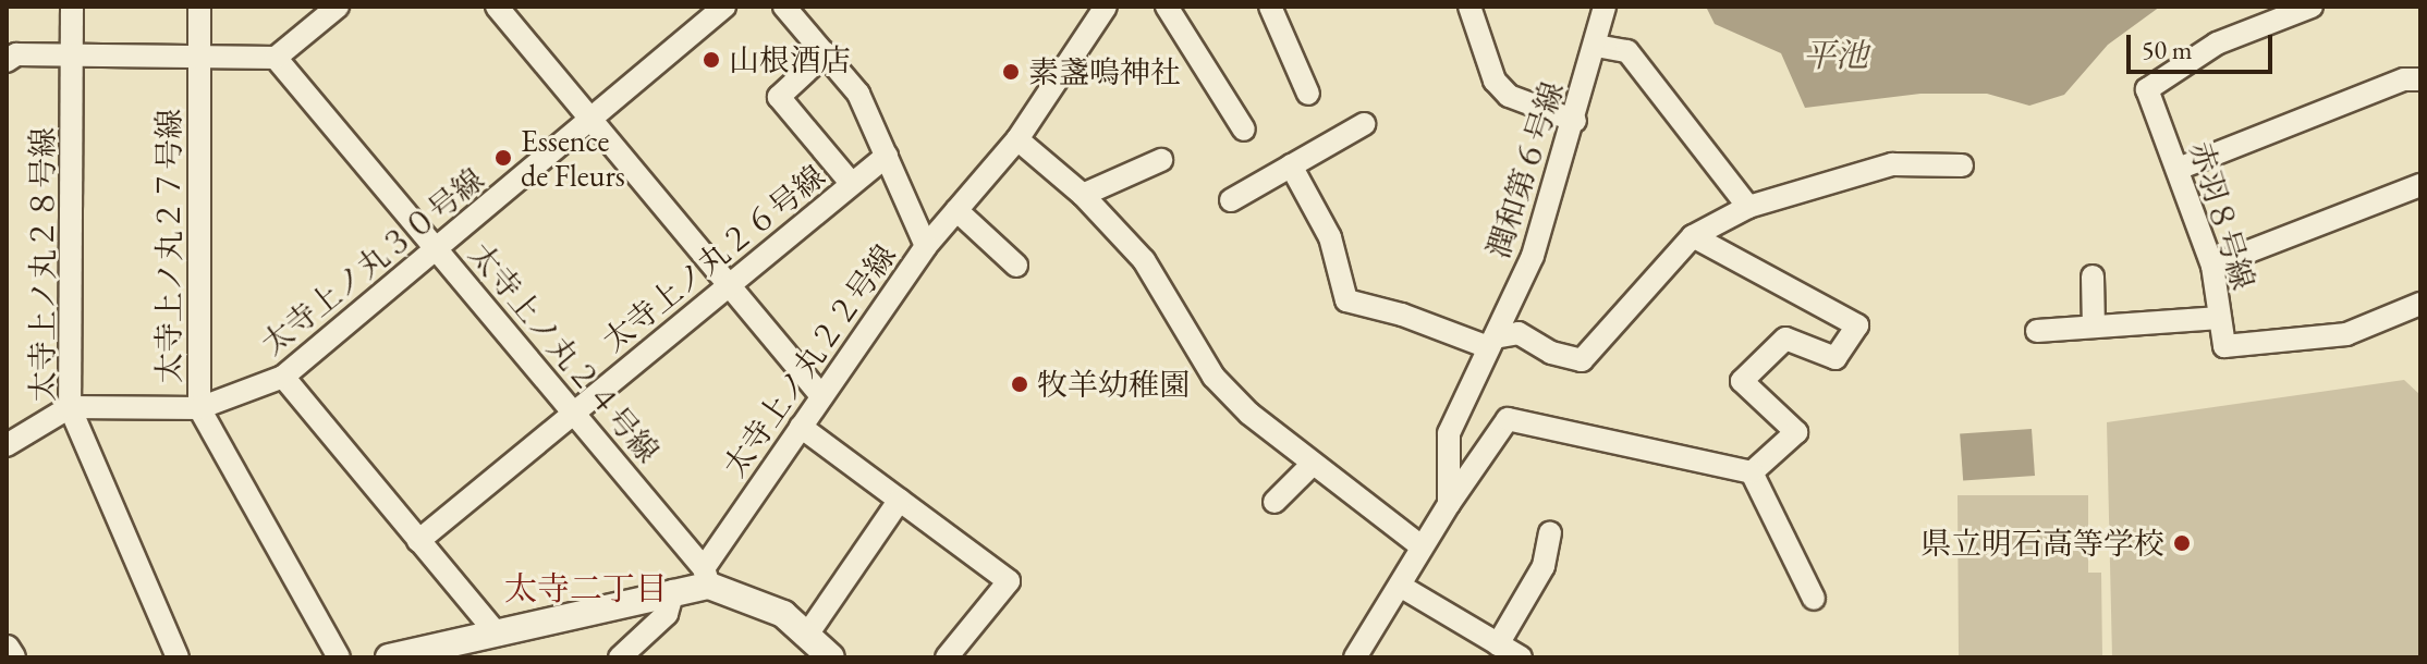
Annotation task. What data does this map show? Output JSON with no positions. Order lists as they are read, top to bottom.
{
  "streets": {
    "street": [
      "潤和第６号線",
      "赤羽８号線",
      "太寺上ノ丸２７号線",
      "太寺上ノ丸２６号線",
      "太寺上ノ丸３０号線",
      "太寺上ノ丸２８号線",
      "太寺上ノ丸２４号線",
      "太寺上ノ丸２２号線"
    ]
  },
  "crossings": [
    ["太寺上ノ丸２７号線", "太寺上ノ丸３０号線"],
    ["太寺上ノ丸２６号線", "太寺上ノ丸２４号線"],
    ["太寺上ノ丸２６号線", "太寺上ノ丸２２号線"],
    ["太寺上ノ丸３０号線", "太寺上ノ丸２８号線"],
    ["太寺上ノ丸３０号線", "太寺上ノ丸２４号線"],
    ["太寺上ノ丸２４号線", "太寺上ノ丸２２号線"]
  ],
  "districts": ["太寺二丁目"],
  "water": ["平池"],
  "places": [
    "山根酒店",
    "素盞嗚神社",
    "Essence de Fleurs",
    "牧羊幼稚園",
    "県立明石高等学校"
  ],
  "scale_bar": "50 m"
}
